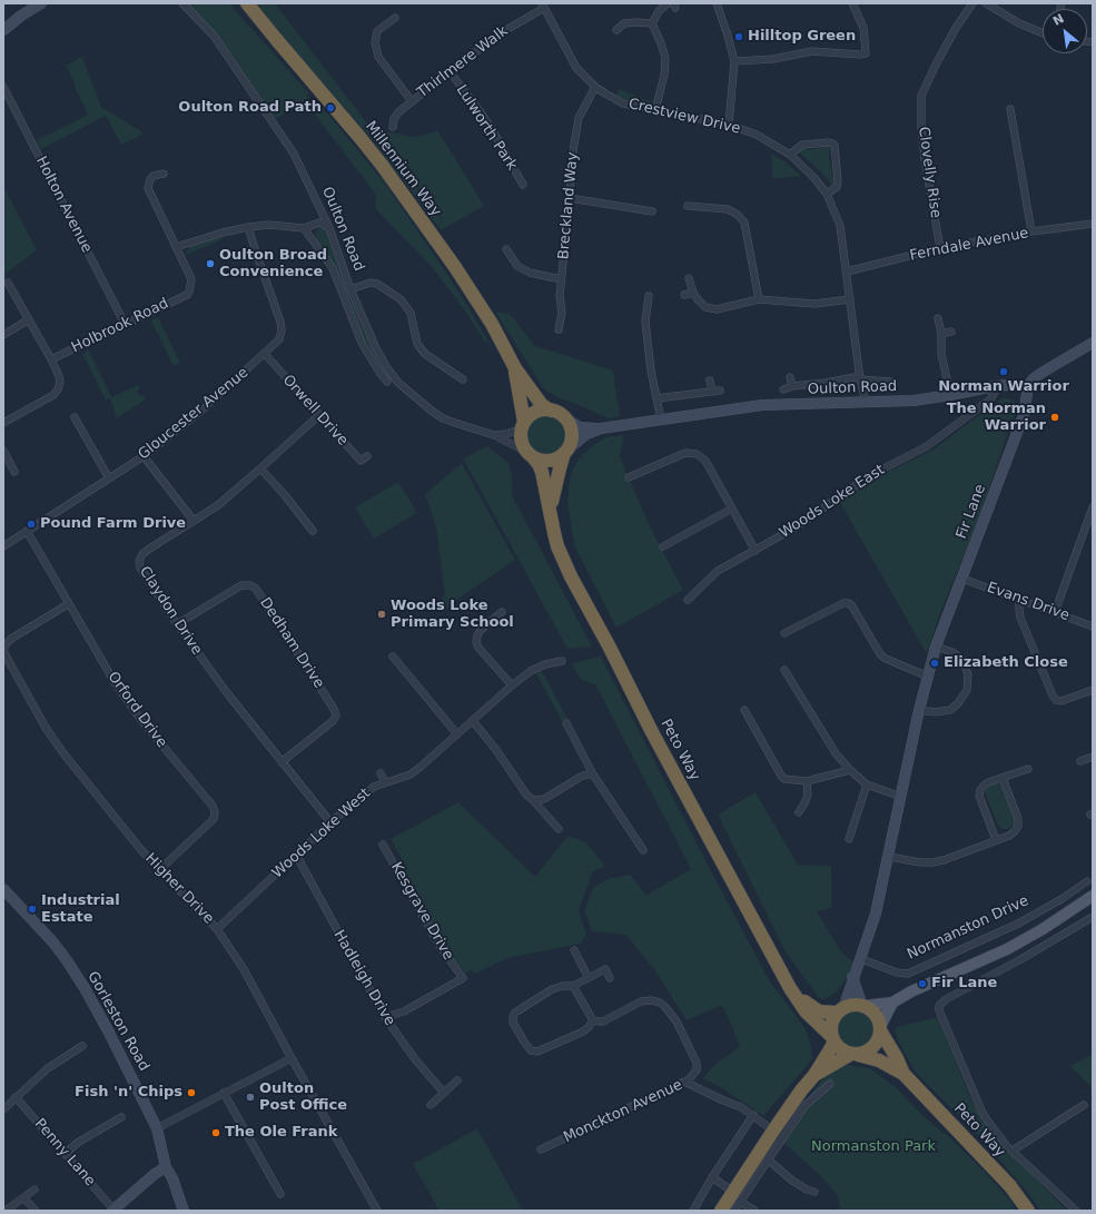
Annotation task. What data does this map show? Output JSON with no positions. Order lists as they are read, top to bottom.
{
  "streets": {
    "highway": ["Millennium Way", "Peto Way"],
    "main road": ["Oulton Road", "Fir Lane", "Gorleston Road"],
    "street": [
      "Thirlmere Walk",
      "Crestview Drive",
      "Lulworth Park",
      "Clovelly Rise",
      "Holton Avenue",
      "Breckland Way",
      "Ferndale Avenue",
      "Holbrook Road",
      "Orwell Drive",
      "Gloucester Avenue",
      "Woods Loke East",
      "Evans Drive",
      "Claydon Drive",
      "Dedham Drive",
      "Orford Drive",
      "Woods Loke West",
      "Higher Drive",
      "Kesgrave Drive",
      "Normanston Drive",
      "Hadleigh Drive",
      "Monckton Avenue",
      "Penny Lane"
    ]
  },
  "crossings": [
    ["Thirlmere Walk", "Crestview Drive"],
    ["Thirlmere Walk", "Lulworth Park"],
    ["Crestview Drive", "Breckland Way"],
    ["Crestview Drive", "Oulton Road"],
    ["Crestview Drive", "Ferndale Avenue"],
    ["Millennium Way", "Oulton Road"],
    ["Millennium Way", "Peto Way"],
    ["Clovelly Rise", "Ferndale Avenue"],
    ["Holton Avenue", "Holbrook Road"],
    ["Oulton Road", "Woods Loke East"],
    ["Oulton Road", "Fir Lane"],
    ["Oulton Road", "Peto Way"],
    ["Orwell Drive", "Gloucester Avenue"],
    ["Orwell Drive", "Claydon Drive"],
    ["Gloucester Avenue", "Orford Drive"],
    ["Fir Lane", "Evans Drive"],
    ["Fir Lane", "Peto Way"],
    ["Fir Lane", "Normanston Drive"],
    ["Claydon Drive", "Dedham Drive"],
    ["Claydon Drive", "Woods Loke West"],
    ["Orford Drive", "Higher Drive"],
    ["Woods Loke West", "Higher Drive"],
    ["Woods Loke West", "Hadleigh Drive"],
    ["Kesgrave Drive", "Hadleigh Drive"]
  ],
  "parks": ["Normanston Park"],
  "places": [
    "Hilltop Green",
    "Oulton Road Path",
    "Oulton Broad Convenience",
    "Norman Warrior",
    "The Norman Warrior",
    "Pound Farm Drive",
    "Woods Loke Primary School",
    "Elizabeth Close",
    "Industrial Estate",
    "Fir Lane",
    "Fish 'n' Chips",
    "Oulton Post Office",
    "The Ole Frank"
  ],
  "north": "top left"
}
